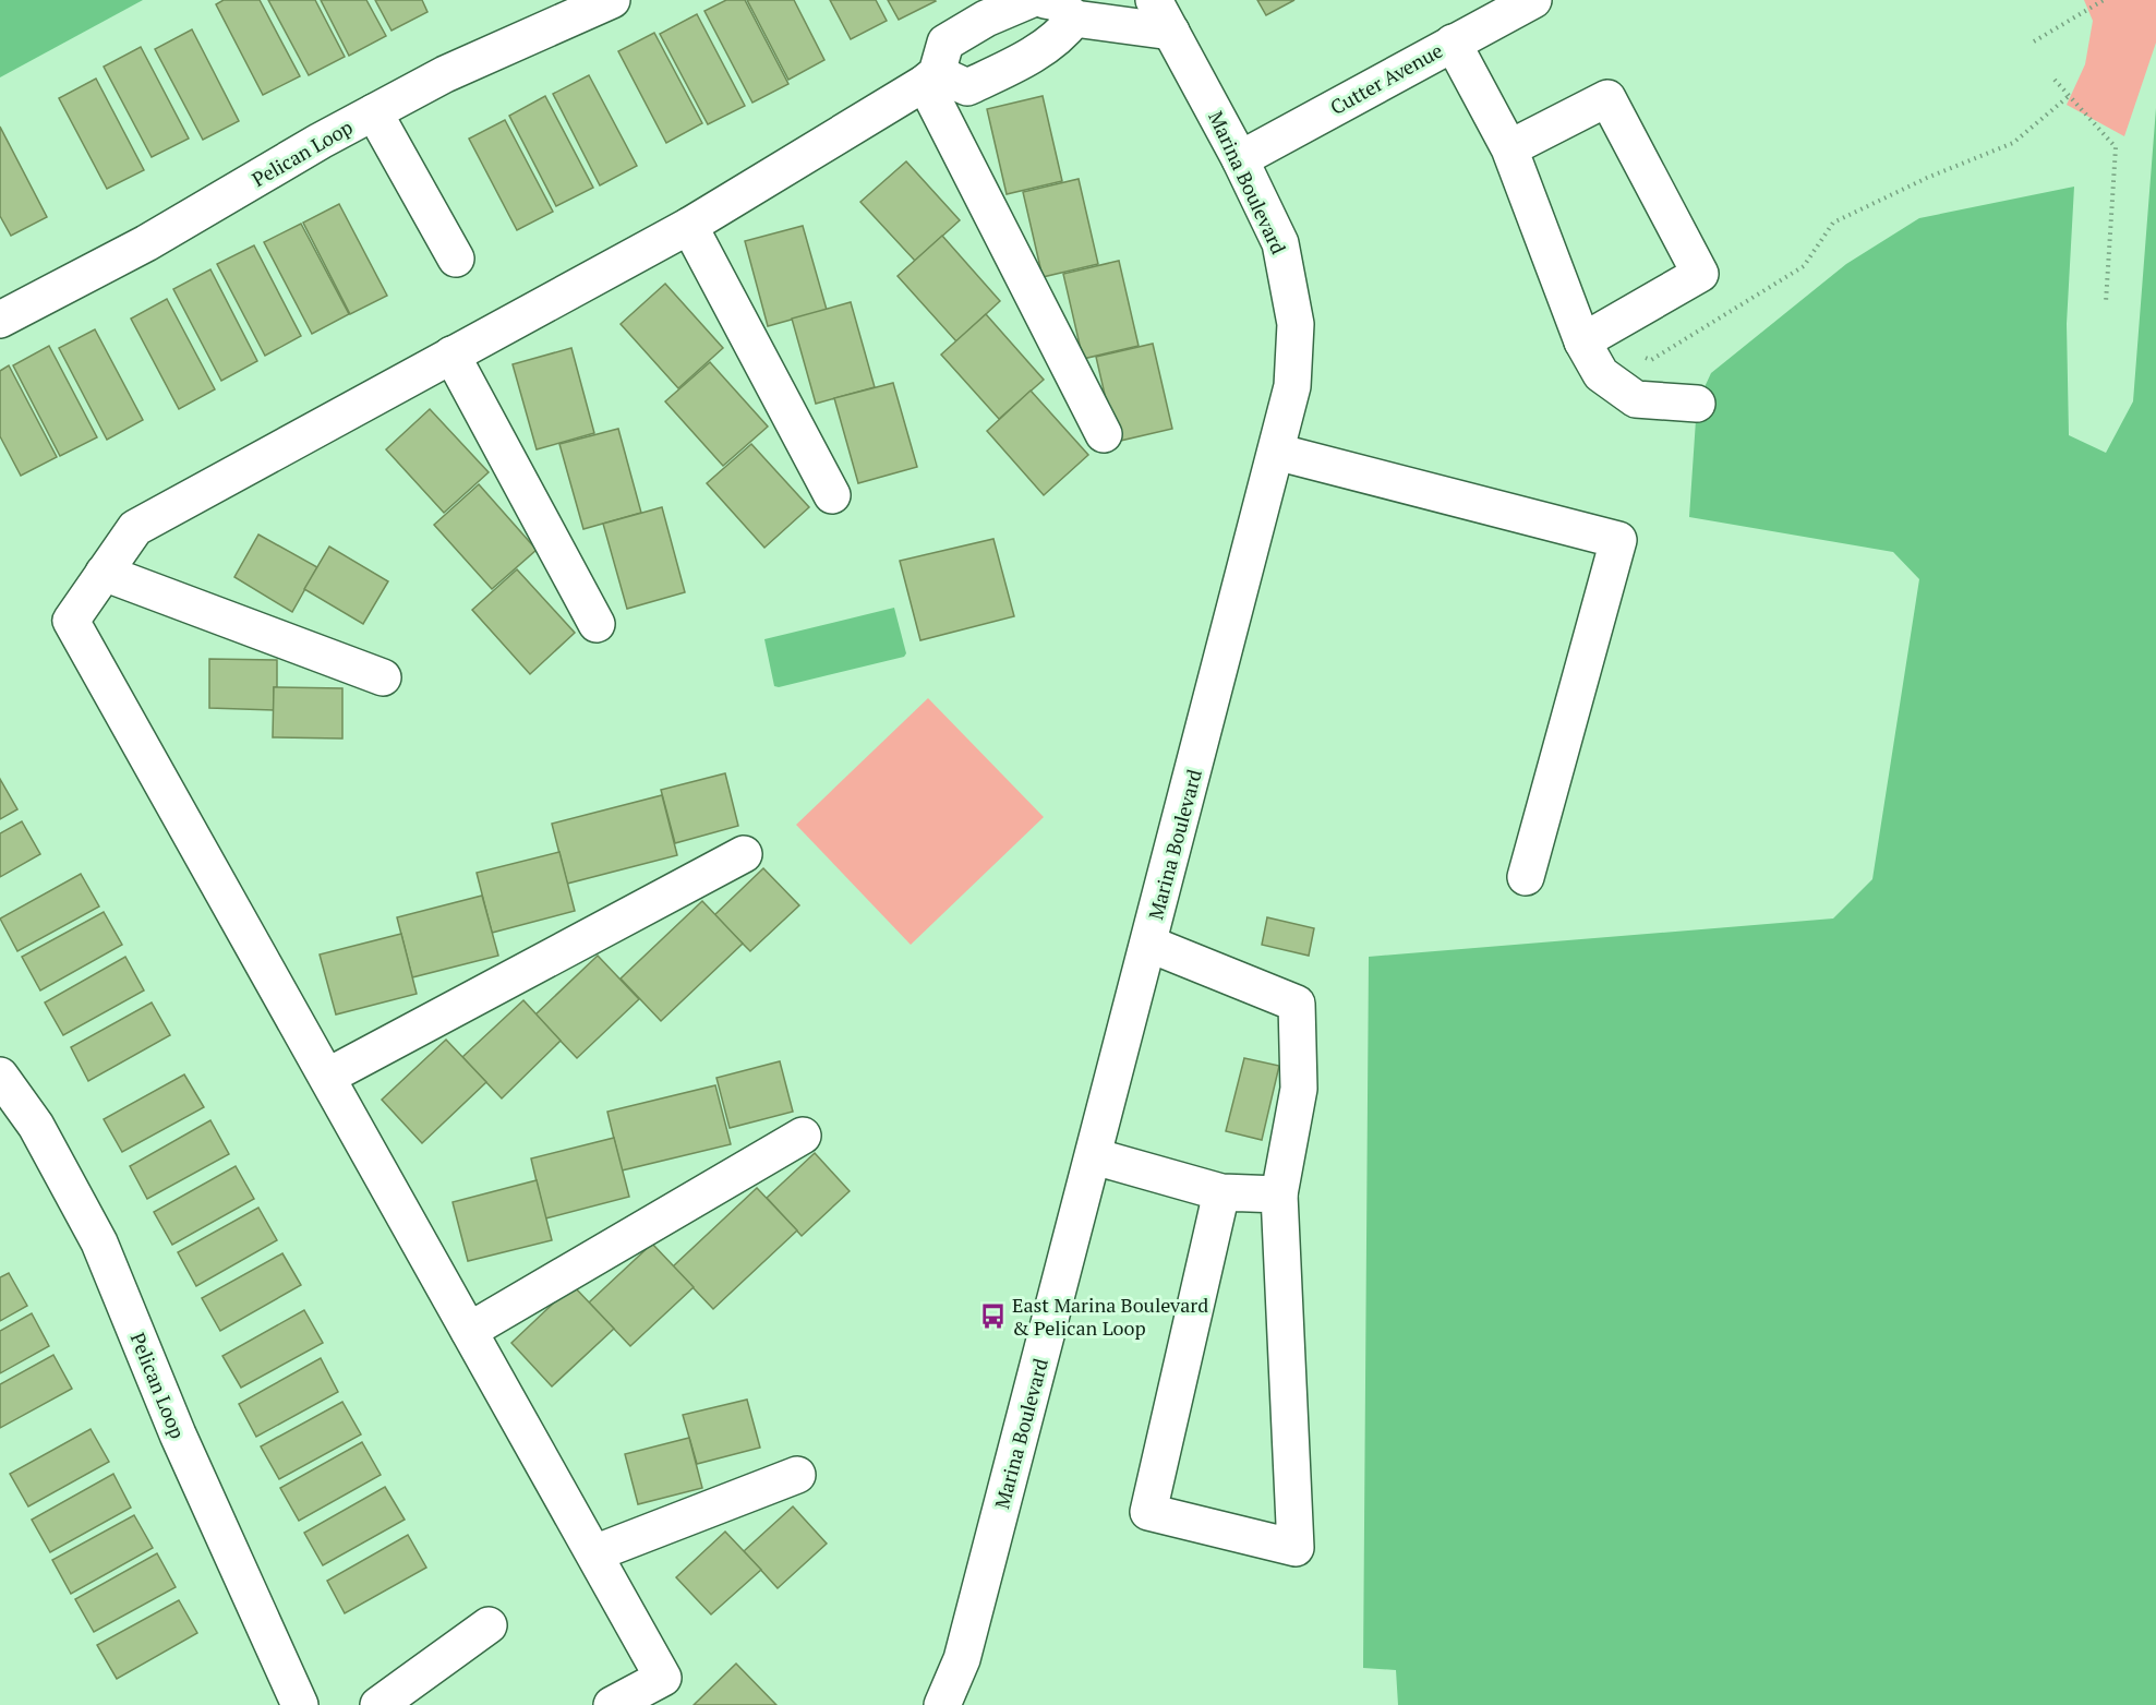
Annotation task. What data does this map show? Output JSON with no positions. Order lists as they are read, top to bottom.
{
  "streets": {
    "street": ["Cutter Avenue", "Pelican Loop", "Marina Boulevard"]
  },
  "crossings": [
    ["Cutter Avenue", "Marina Boulevard"]
  ],
  "places": {
    "bus stop": ["East Marina Boulevard & Pelican Loop"]
  }
}
